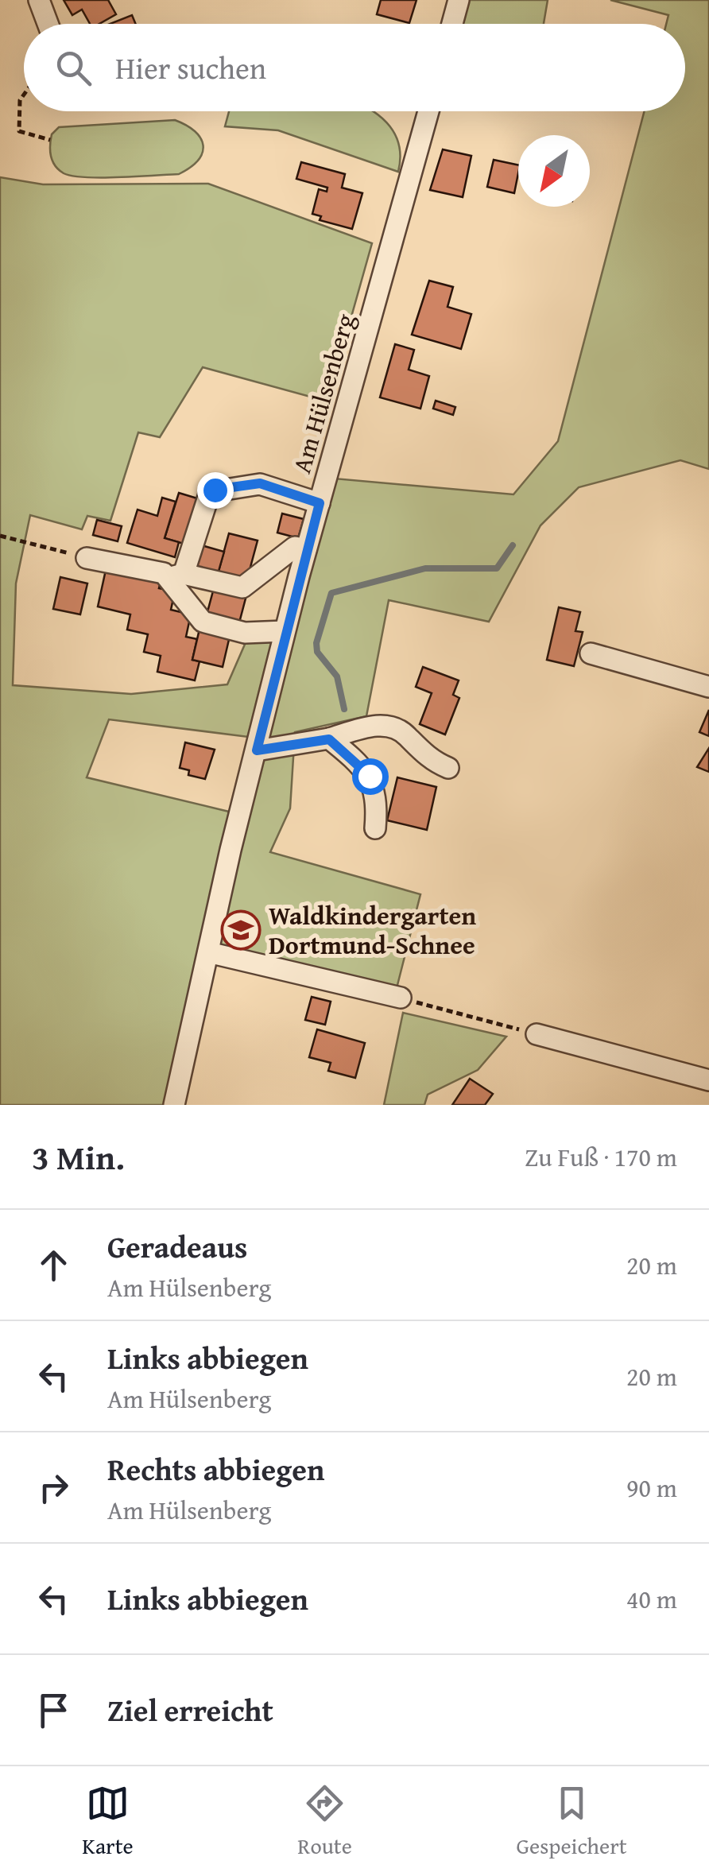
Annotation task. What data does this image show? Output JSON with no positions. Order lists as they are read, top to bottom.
{
  "streets": {
    "street": ["Am Hülsenberg"]
  },
  "places": {
    "school or university": ["Waldkindergarten Dortmund-Schnee"]
  },
  "north": "bottom left",
  "page": {
    "search": "Hier suchen",
    "heading": ["3 Min.", "Zu Fuß · 170 m"],
    "list": [
      ["Geradeaus", "Am Hülsenberg", "20 m"],
      ["Links abbiegen", "Am Hülsenberg", "20 m"],
      ["Rechts abbiegen", "Am Hülsenberg", "90 m"],
      ["Links abbiegen", "40 m"],
      "Ziel erreicht"
    ],
    "nav": ["Karte", "Route", "Gespeichert"]
  }
}
